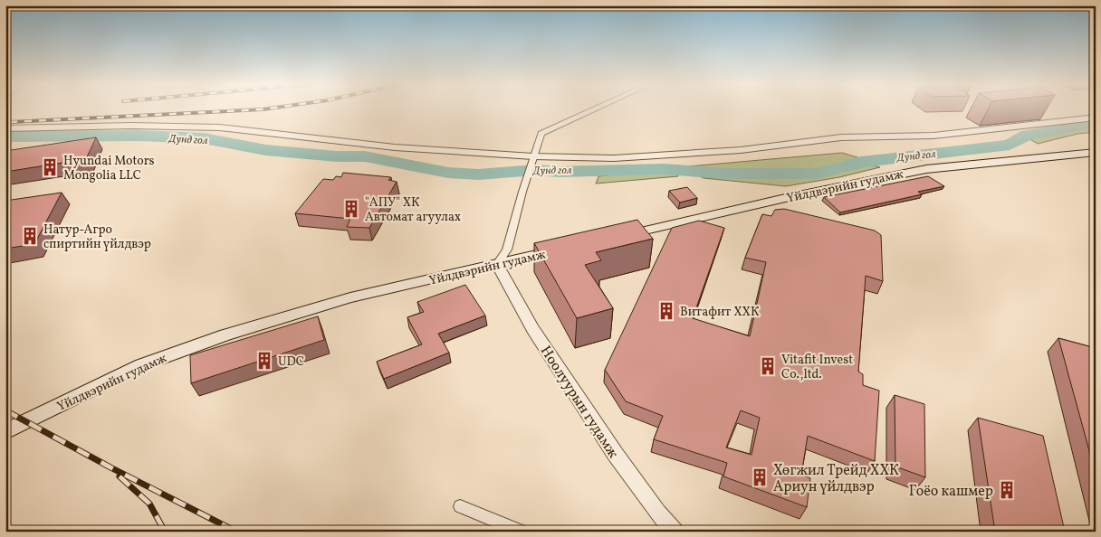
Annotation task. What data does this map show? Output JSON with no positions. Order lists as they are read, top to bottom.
{
  "streets": {
    "main road": ["Yйлдвэрийн гудамж"],
    "street": ["Ноолуурын гудамж"]
  },
  "crossings": [
    ["Yйлдвэрийн гудамж", "Ноолуурын гудамж"]
  ],
  "water": ["Дунд гол"],
  "places": {
    "building": [
      "Hyundai Motors Mongolia LLC",
      "\"АПУ\" ХК Автомат агуулах",
      "Натур-Агро спиртийн үйлдвэр",
      "Витафит ХХК",
      "UDC",
      "Vitafit Invest Co.,ltd.",
      "Хөгжил Трейд ХХК Ариун үйлдвэр",
      "Гоёо кашмер"
    ]
  }
}
